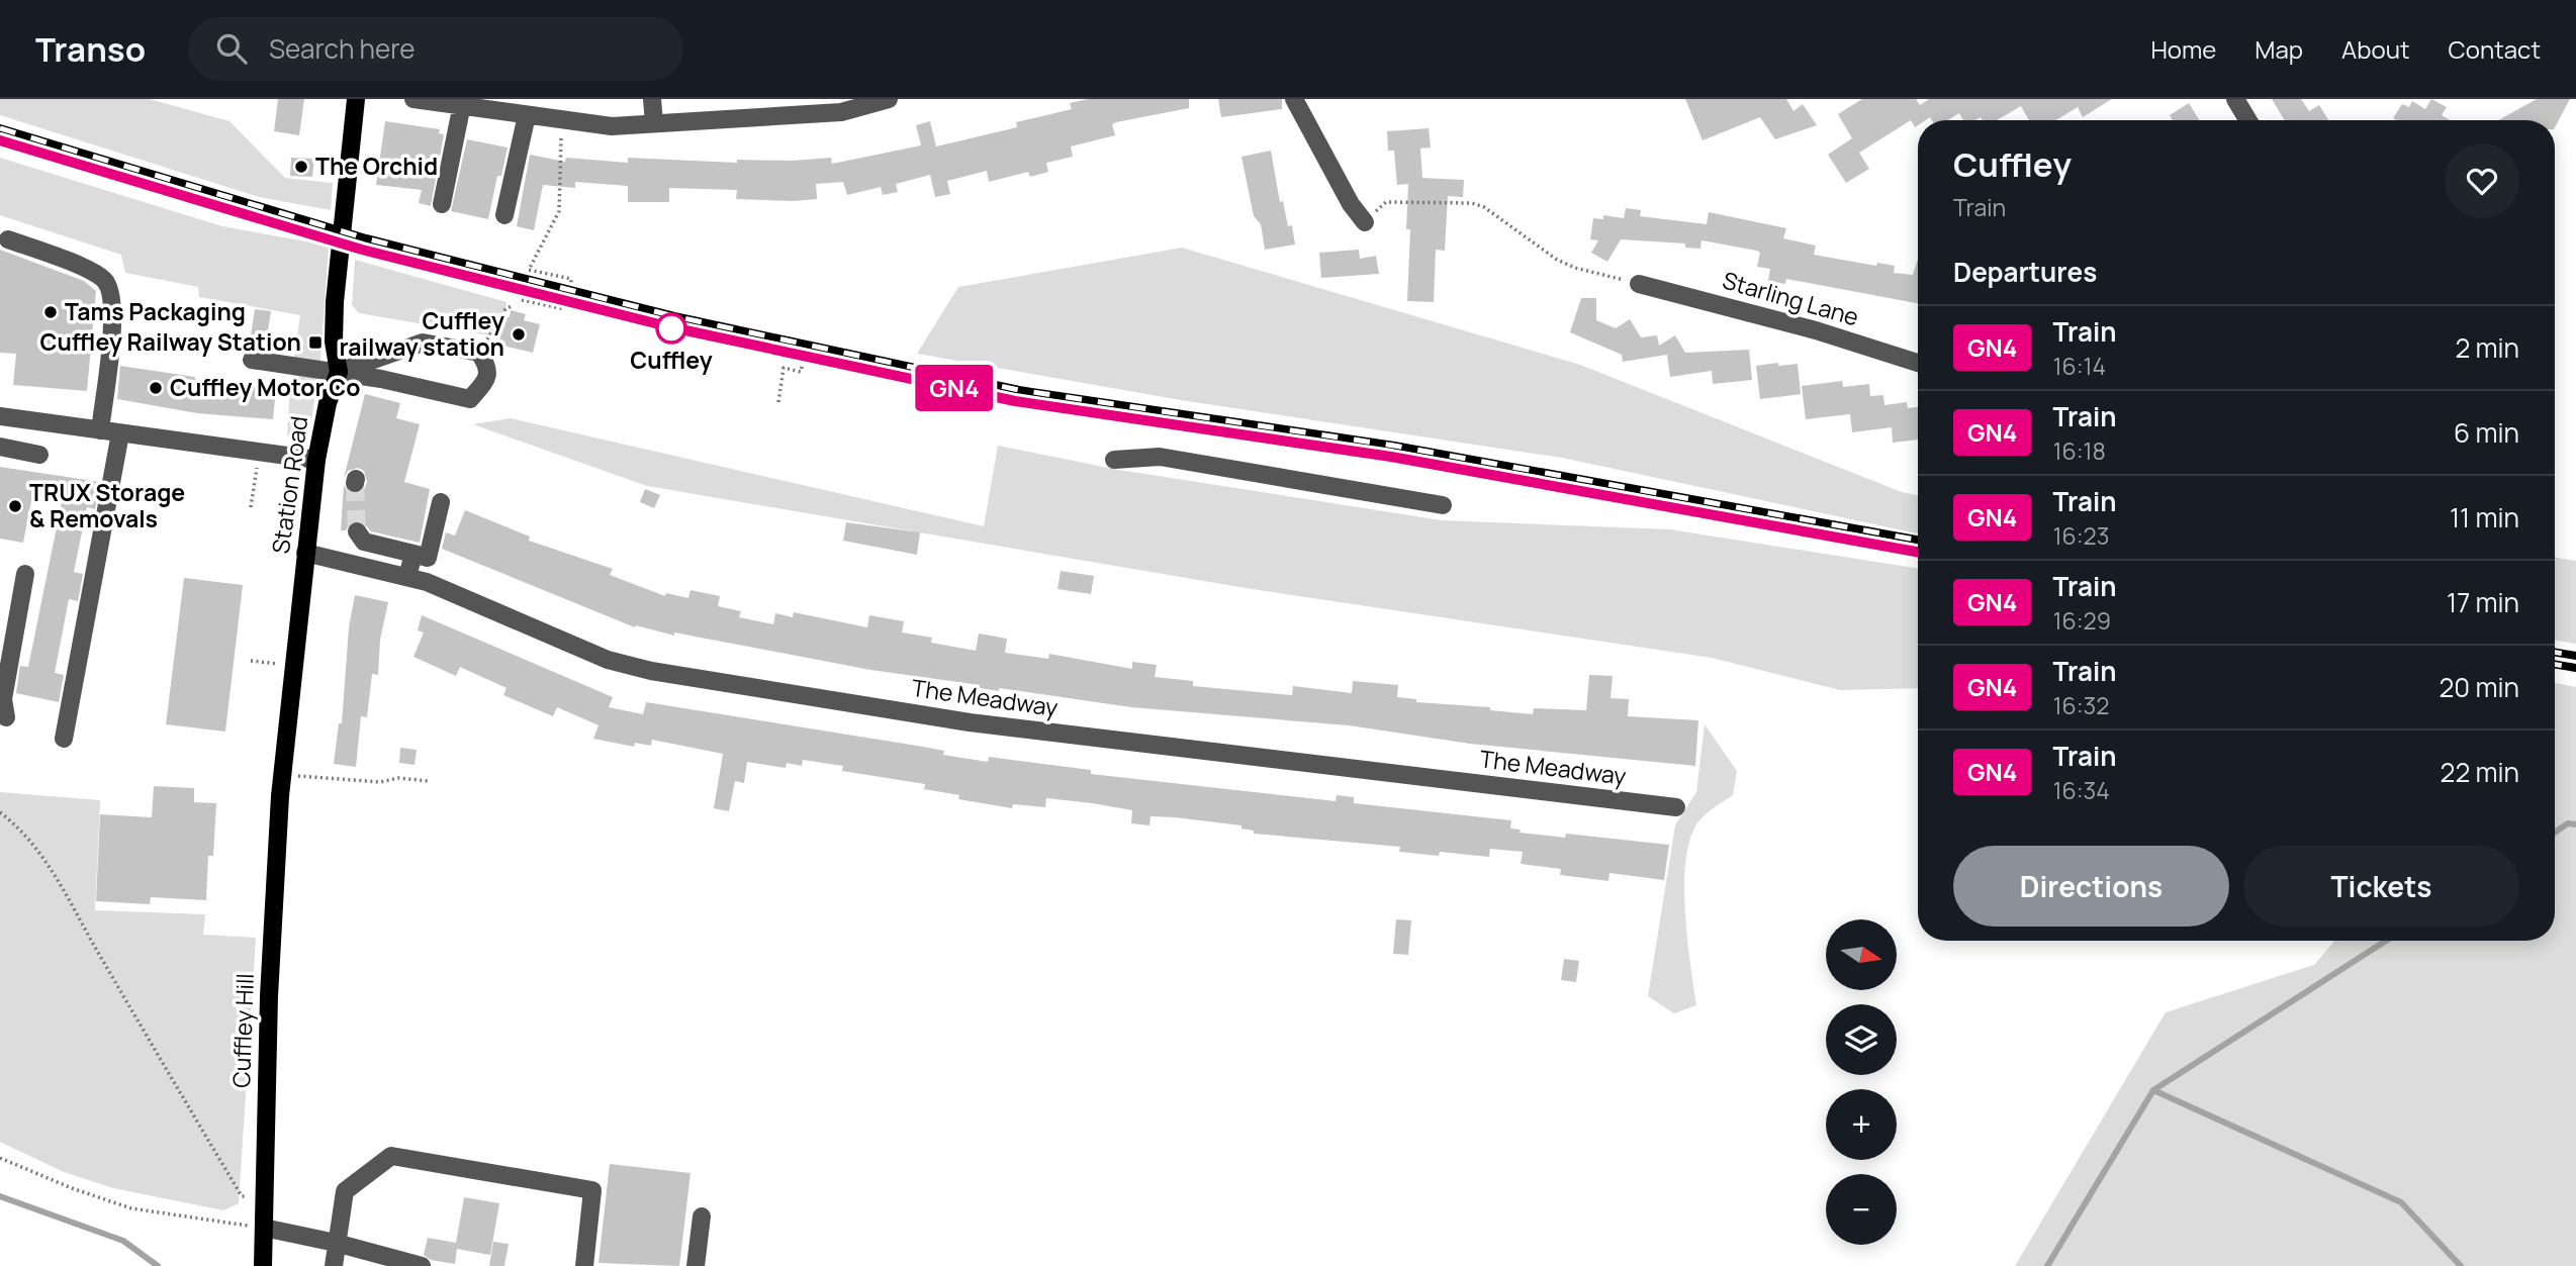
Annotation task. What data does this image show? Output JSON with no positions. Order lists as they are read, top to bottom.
{
  "streets": {
    "main road": ["Station Road", "Cuffley Hill"],
    "street": ["Starling Lane", "The Meadway"]
  },
  "crossings": [
    ["Station Road", "The Meadway"],
    ["Station Road", "Cuffley Hill"]
  ],
  "places": {
    "other": [
      "The Orchid",
      "Tams Packaging",
      "Cuffley",
      "Cuffley railway station",
      "Cuffley Motor Co",
      "TRUX Storage & Removals"
    ],
    "transit": ["Cuffley Railway Station"]
  },
  "north": "right",
  "page": {
    "header": "Transo",
    "search": "Search here",
    "nav": [
      "Home",
      "Map",
      "About",
      "Contact"
    ],
    "on_map": "GN4",
    "heading": [
      ["Cuffley", "Train"],
      "Departures"
    ],
    "list": [
      {
        "mark": "GN4",
        "name": "Train",
        "note": "16:14",
        "value": "2 min"
      },
      {
        "mark": "GN4",
        "name": "Train",
        "note": "16:18",
        "value": "6 min"
      },
      {
        "mark": "GN4",
        "name": "Train",
        "note": "16:23",
        "value": "11 min"
      },
      {
        "mark": "GN4",
        "name": "Train",
        "note": "16:29",
        "value": "17 min"
      },
      {
        "mark": "GN4",
        "name": "Train",
        "note": "16:32",
        "value": "20 min"
      },
      {
        "mark": "GN4",
        "name": "Train",
        "note": "16:34",
        "value": "22 min"
      }
    ],
    "buttons": ["Directions", "Tickets"],
    "map_buttons": ["+", "−"]
  }
}
